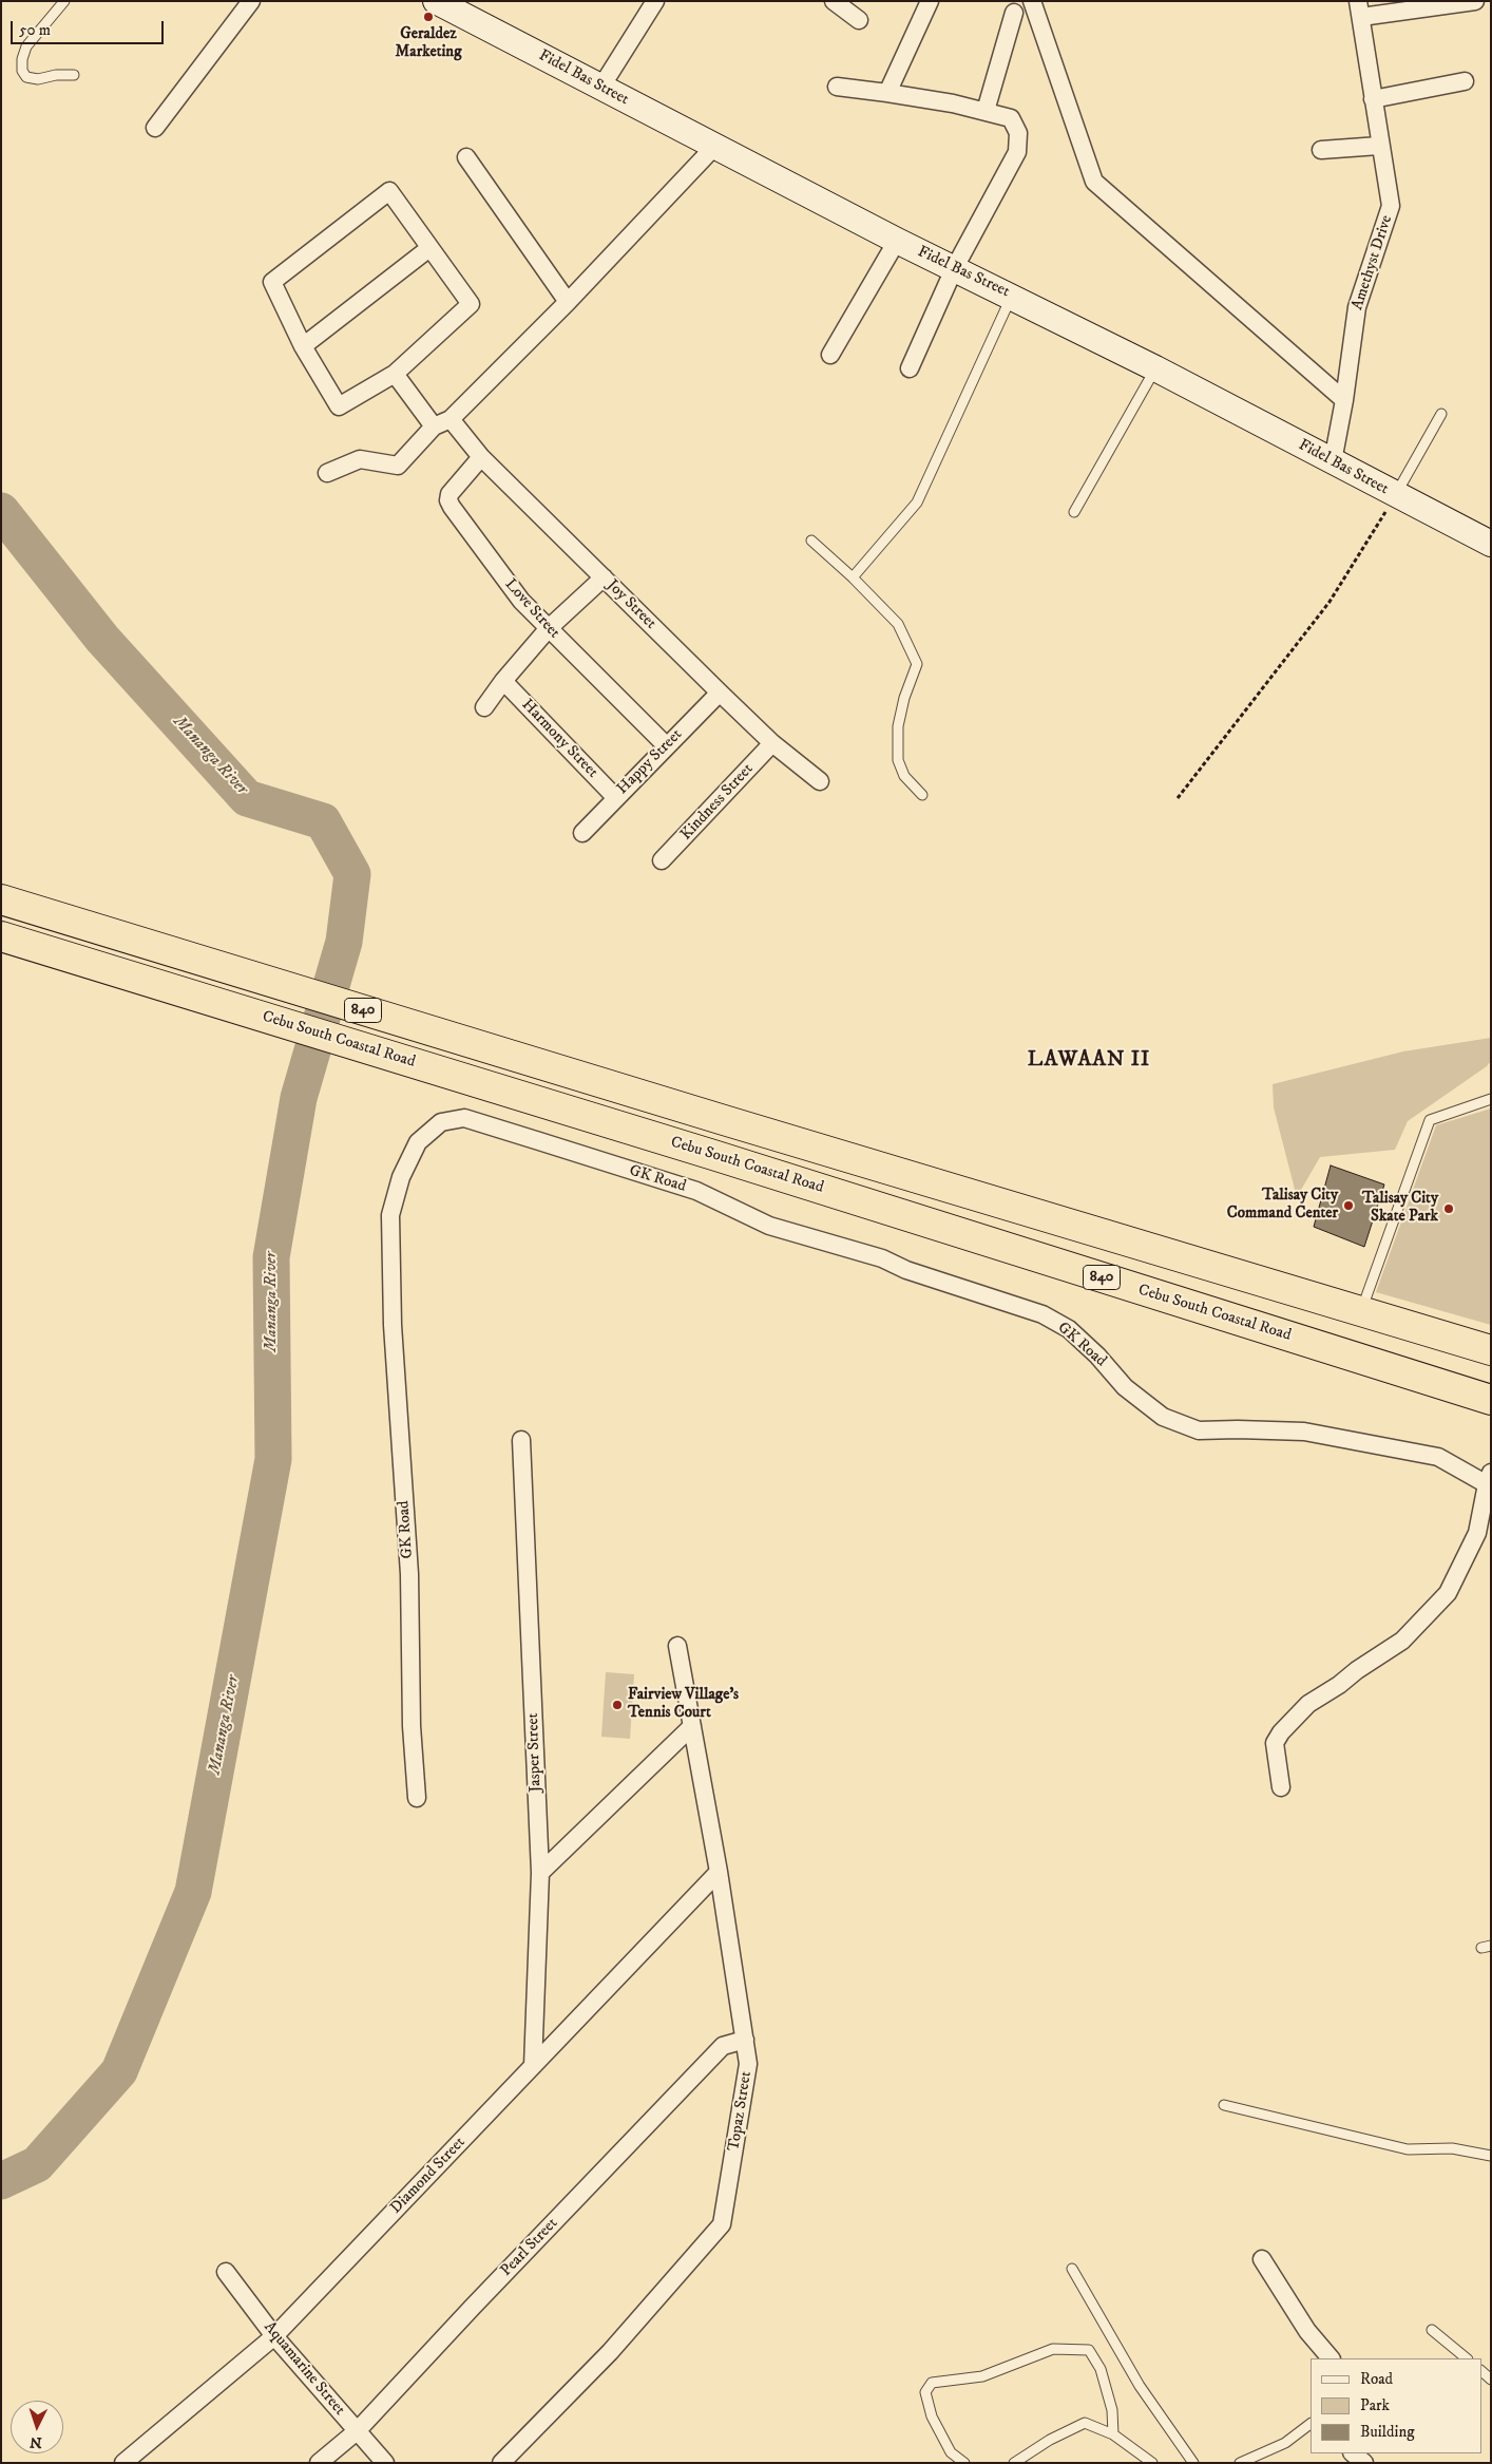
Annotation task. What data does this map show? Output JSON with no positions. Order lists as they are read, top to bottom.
{
  "streets": {
    "highway": ["840", "Cebu South Coastal Road"],
    "street": [
      "Fidel Bas Street",
      "Amethyst Drive",
      "Joy Street",
      "Love Street",
      "Harmony Street",
      "Happy Street",
      "Kindness Street",
      "GK Road",
      "Jasper Street",
      "Topaz Street",
      "Diamond Street",
      "Pearl Street",
      "Aquamarine Street"
    ]
  },
  "crossings": [
    ["Fidel Bas Street", "Amethyst Drive"],
    ["Joy Street", "Love Street"],
    ["Joy Street", "Happy Street"],
    ["Joy Street", "Kindness Street"],
    ["Love Street", "Happy Street"],
    ["Harmony Street", "Happy Street"],
    ["Jasper Street", "Diamond Street"],
    ["Topaz Street", "Diamond Street"],
    ["Topaz Street", "Pearl Street"],
    ["Diamond Street", "Aquamarine Street"],
    ["Pearl Street", "Aquamarine Street"]
  ],
  "districts": ["LAWAAN II"],
  "water": ["Mananga River"],
  "places": [
    "Geraldez Marketing",
    "Talisay City Command Center",
    "Talisay City Skate Park",
    "Fairview Village's Tennis Court"
  ],
  "legend": ["Road", "Park", "Building"],
  "scale_bar": "50 m",
  "north": "bottom"
}
